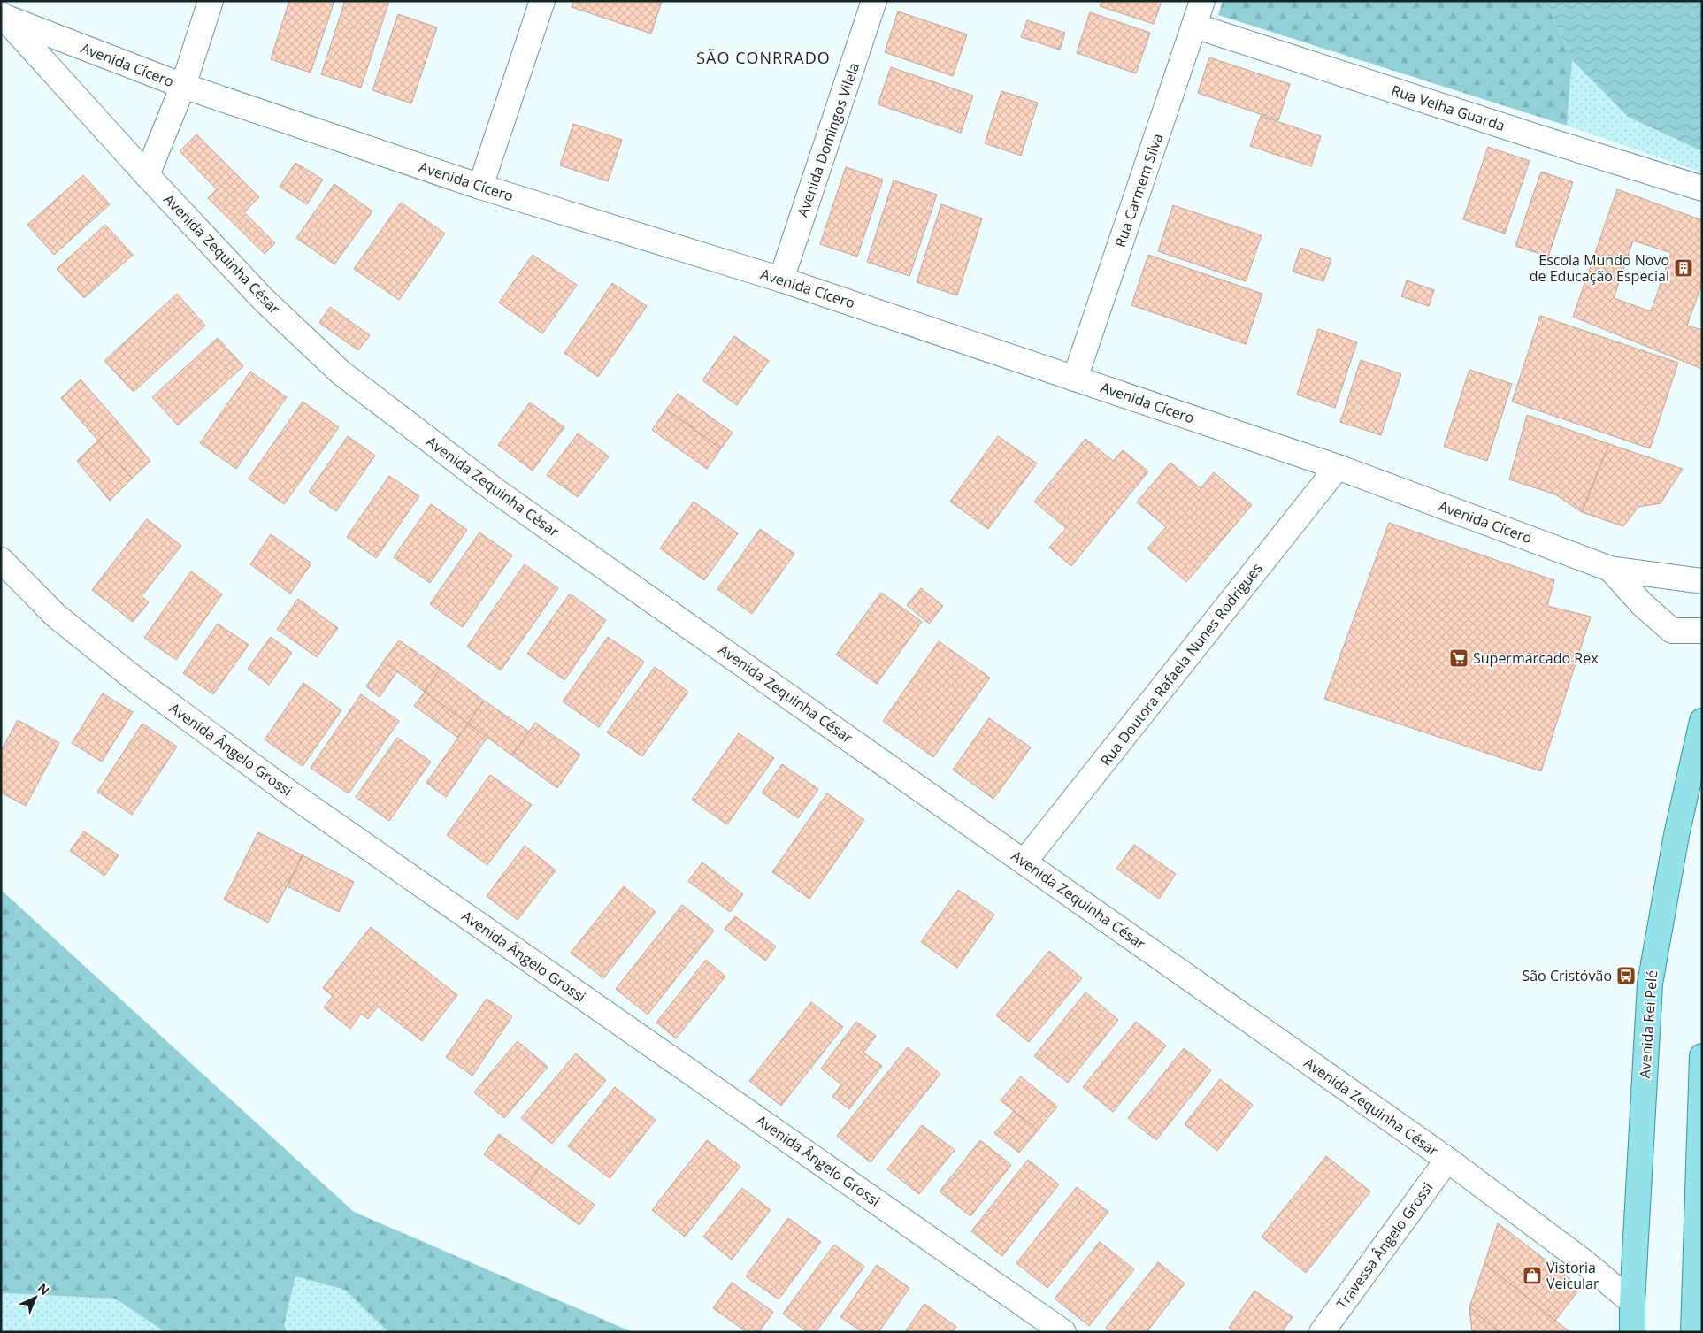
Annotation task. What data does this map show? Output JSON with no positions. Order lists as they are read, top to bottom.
{
  "streets": {
    "main road": ["Avenida Rei Pelé"],
    "street": [
      "Avenida Cícero",
      "Rua Velha Guarda",
      "Avenida Domingos Vilela",
      "Rua Carmem Silva",
      "Avenida Zequinha César",
      "Rua Doutora Rafaela Nunes Rodrigues",
      "Avenida Ângelo Grossi",
      "Travessa Ângelo Grossi"
    ]
  },
  "crossings": [
    ["Avenida Cícero", "Avenida Domingos Vilela"],
    ["Avenida Cícero", "Rua Carmem Silva"],
    ["Avenida Cícero", "Avenida Zequinha César"],
    ["Avenida Cícero", "Rua Doutora Rafaela Nunes Rodrigues"],
    ["Rua Velha Guarda", "Rua Carmem Silva"],
    ["Avenida Zequinha César", "Rua Doutora Rafaela Nunes Rodrigues"],
    ["Avenida Zequinha César", "Avenida Rei Pelé"],
    ["Avenida Zequinha César", "Travessa Ângelo Grossi"]
  ],
  "districts": ["SÃO CONRRADO"],
  "places": {
    "building": ["Escola Mundo Novo de Educação Especial"],
    "supermarket": ["Supermarcado Rex"],
    "bus stop": ["São Cristóvão"],
    "shop": ["Vistoria Veicular"]
  },
  "north": "top right"
}
